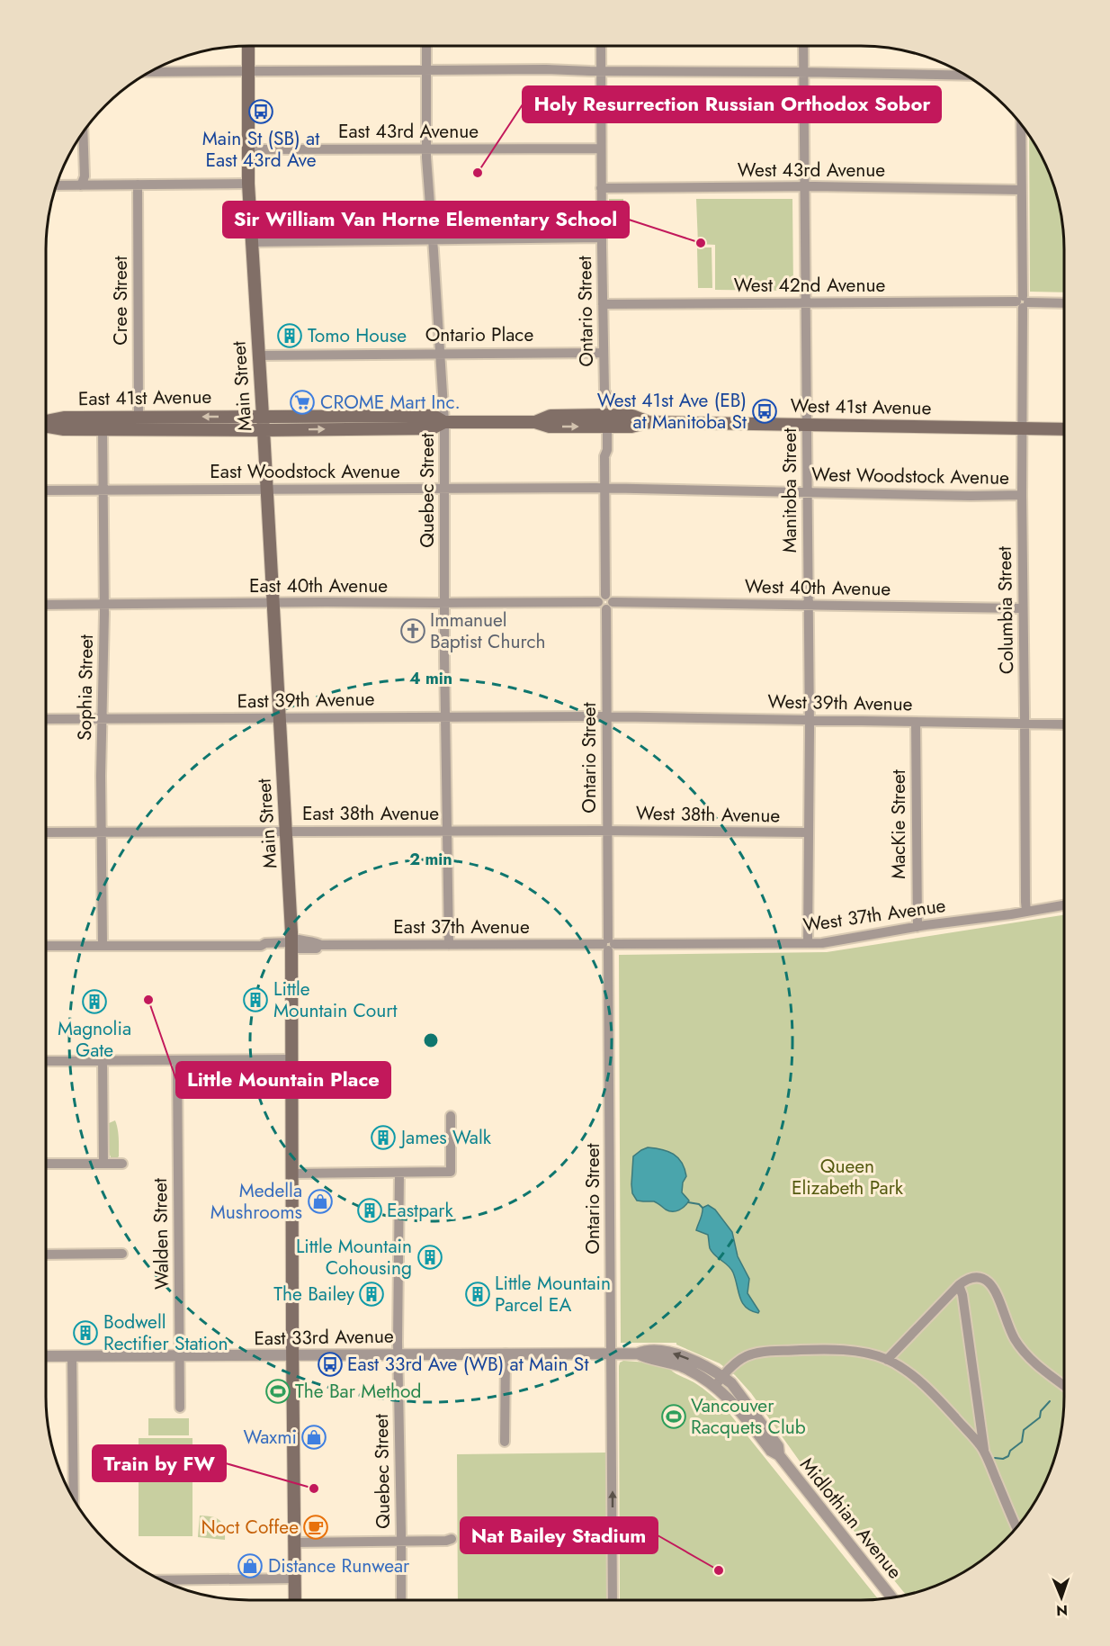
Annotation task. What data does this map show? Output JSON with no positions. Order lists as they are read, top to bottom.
{
  "streets": {
    "main road": ["Main Street", "East 41st Avenue", "West 41st Avenue"],
    "street": [
      "East 43rd Avenue",
      "West 43rd Avenue",
      "West 42nd Avenue",
      "Cree Street",
      "Ontario Street",
      "Ontario Place",
      "East Woodstock Avenue",
      "West Woodstock Avenue",
      "Quebec Street",
      "Manitoba Street",
      "East 40th Avenue",
      "West 40th Avenue",
      "Columbia Street",
      "Sophia Street",
      "East 39th Avenue",
      "West 39th Avenue",
      "East 38th Avenue",
      "West 38th Avenue",
      "MacKie Street",
      "West 37th Avenue",
      "East 37th Avenue",
      "Walden Street",
      "East 33rd Avenue",
      "Midlothian Avenue"
    ]
  },
  "crossings": [
    ["East 43rd Avenue", "Ontario Street"],
    ["East 43rd Avenue", "Main Street"],
    ["East 43rd Avenue", "Quebec Street"],
    ["West 43rd Avenue", "Ontario Street"],
    ["West 43rd Avenue", "Manitoba Street"],
    ["West 43rd Avenue", "Columbia Street"],
    ["West 42nd Avenue", "Ontario Street"],
    ["West 42nd Avenue", "Manitoba Street"],
    ["West 42nd Avenue", "Columbia Street"],
    ["Cree Street", "East 41st Avenue"],
    ["Ontario Street", "Ontario Place"],
    ["Ontario Street", "East 41st Avenue"],
    ["Ontario Street", "West 41st Avenue"],
    ["Ontario Street", "East Woodstock Avenue"],
    ["Ontario Street", "West Woodstock Avenue"],
    ["Ontario Street", "East 40th Avenue"],
    ["Ontario Street", "West 40th Avenue"],
    ["Ontario Street", "East 39th Avenue"],
    ["Ontario Street", "West 39th Avenue"],
    ["Ontario Street", "East 38th Avenue"],
    ["Ontario Street", "West 38th Avenue"],
    ["Ontario Street", "West 37th Avenue"],
    ["Ontario Street", "East 37th Avenue"],
    ["Ontario Street", "East 33rd Avenue"],
    ["Ontario Place", "Main Street"],
    ["Ontario Place", "Quebec Street"],
    ["Main Street", "East 41st Avenue"],
    ["Main Street", "East Woodstock Avenue"],
    ["Main Street", "East 40th Avenue"],
    ["Main Street", "East 39th Avenue"],
    ["Main Street", "East 38th Avenue"],
    ["Main Street", "East 37th Avenue"],
    ["Main Street", "East 33rd Avenue"],
    ["East 41st Avenue", "West 41st Avenue"],
    ["East 41st Avenue", "Quebec Street"],
    ["East 41st Avenue", "Sophia Street"],
    ["West 41st Avenue", "Manitoba Street"],
    ["West 41st Avenue", "Columbia Street"],
    ["East Woodstock Avenue", "West Woodstock Avenue"],
    ["East Woodstock Avenue", "Quebec Street"],
    ["East Woodstock Avenue", "Sophia Street"],
    ["West Woodstock Avenue", "Manitoba Street"],
    ["West Woodstock Avenue", "Columbia Street"],
    ["Quebec Street", "East 40th Avenue"],
    ["Quebec Street", "East 39th Avenue"],
    ["Quebec Street", "East 38th Avenue"],
    ["Quebec Street", "East 37th Avenue"],
    ["Quebec Street", "East 33rd Avenue"],
    ["Manitoba Street", "West 40th Avenue"],
    ["Manitoba Street", "West 39th Avenue"],
    ["Manitoba Street", "West 38th Avenue"],
    ["Manitoba Street", "West 37th Avenue"],
    ["East 40th Avenue", "West 40th Avenue"],
    ["East 40th Avenue", "Sophia Street"],
    ["West 40th Avenue", "Columbia Street"],
    ["Columbia Street", "West 39th Avenue"],
    ["Columbia Street", "West 37th Avenue"],
    ["Sophia Street", "East 39th Avenue"],
    ["Sophia Street", "East 38th Avenue"],
    ["Sophia Street", "East 37th Avenue"],
    ["East 39th Avenue", "West 39th Avenue"],
    ["West 39th Avenue", "MacKie Street"],
    ["East 38th Avenue", "West 38th Avenue"],
    ["MacKie Street", "West 37th Avenue"],
    ["West 37th Avenue", "East 37th Avenue"],
    ["Walden Street", "East 33rd Avenue"],
    ["East 33rd Avenue", "Midlothian Avenue"]
  ],
  "parks": ["Queen Elizabeth Park"],
  "places": {
    "bus stop": ["Main St (SB) at East 43rd Ave", "West 41st Ave (EB) at Manitoba St", "East 33rd Ave (WB) at Main St"],
    "other": [
      "Holy Resurrection Russian Orthodox Sobor",
      "Sir William Van Horne Elementary School",
      "Little Mountain Place",
      "Train by FW",
      "Nat Bailey Stadium"
    ],
    "building": [
      "Tomo House",
      "Little Mountain Court",
      "Magnolia Gate",
      "James Walk",
      "Eastpark",
      "Little Mountain Cohousing",
      "The Bailey",
      "Little Mountain Parcel EA",
      "Bodwell Rectifier Station"
    ],
    "supermarket": ["CROME Mart Inc."],
    "church": ["Immanuel Baptist Church"],
    "shop": ["Medella Mushrooms", "Waxmi", "Distance Runwear"],
    "sports": ["The Bar Method", "Vancouver Racquets Club"],
    "cafe": ["Noct Coffee"]
  },
  "north": "bottom",
  "rings": ["4 min", "2 min"]
}
